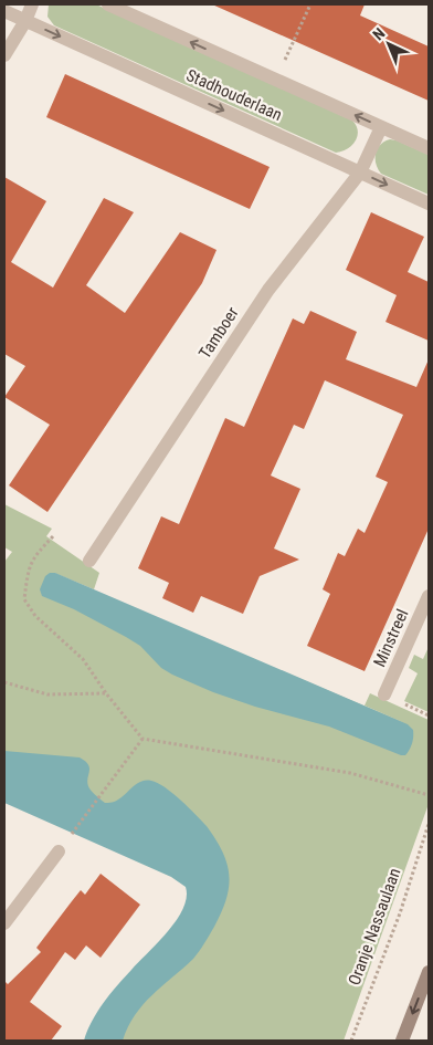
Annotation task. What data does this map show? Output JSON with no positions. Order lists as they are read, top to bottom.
{
  "streets": {
    "street": ["Stadhouderlaan", "Tamboer", "Minstreel"],
    "path": ["Oranje Nassaulaan"]
  },
  "crossings": [
    ["Stadhouderlaan", "Tamboer"]
  ],
  "north": "top left"
}
